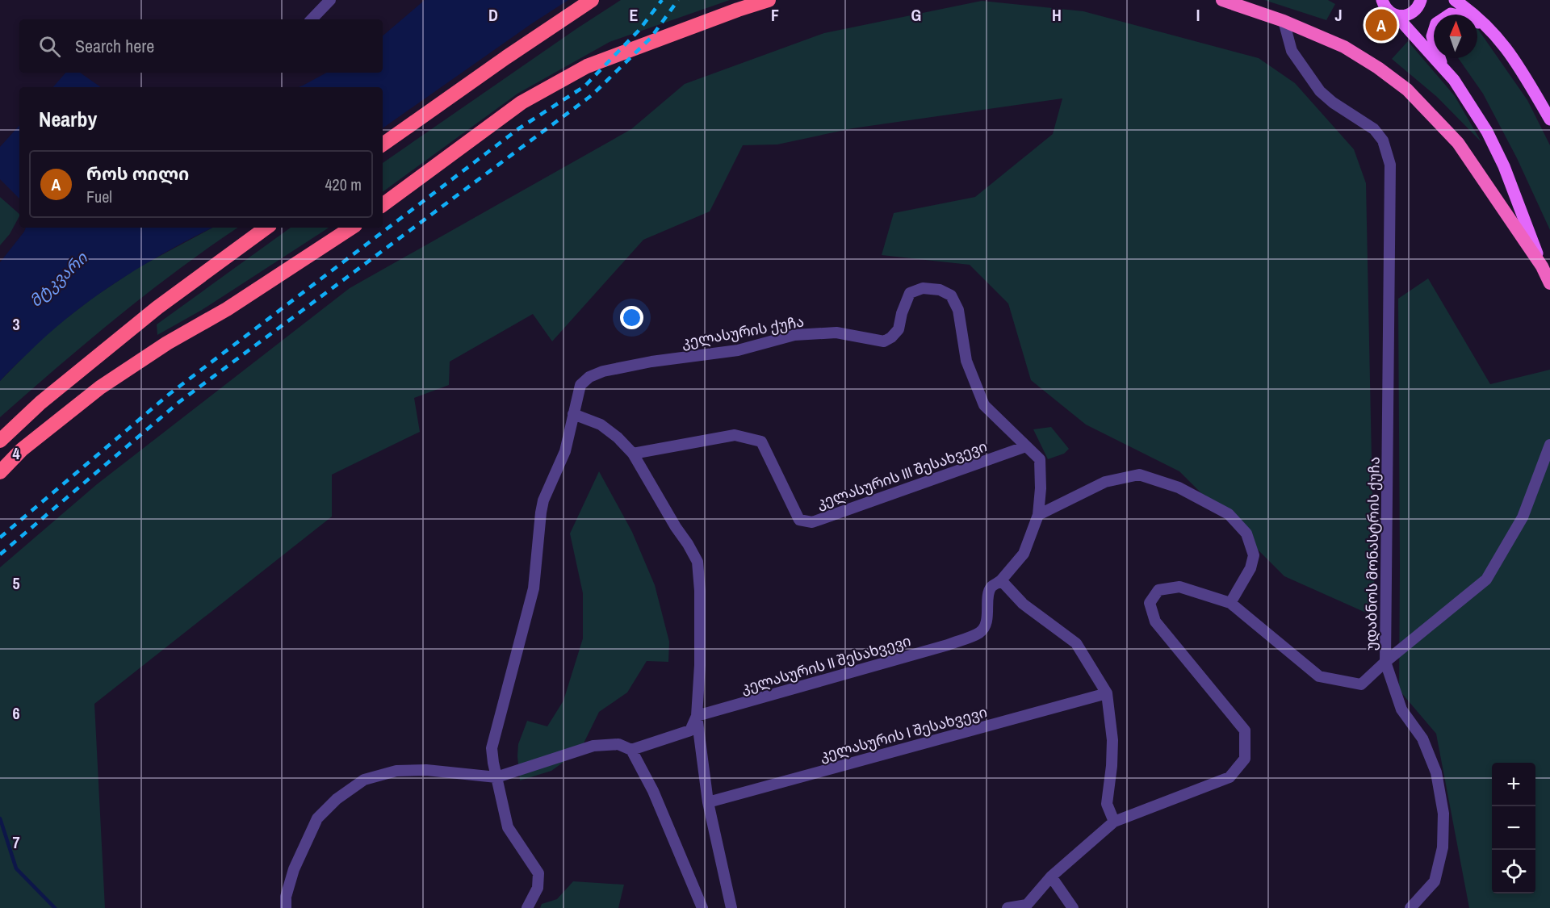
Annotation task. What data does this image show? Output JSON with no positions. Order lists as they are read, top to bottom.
{
  "streets": {
    "street": [
      "კელასურის ქუჩა",
      "კელასურის III შესახვევი",
      "უდაბნოს მონასტრის ქუჩა",
      "კელასურის II შესახვევი",
      "კელასურის I შესახვევი"
    ]
  },
  "crossings": [
    ["კელასურის ქუჩა", "კელასურის III შესახვევი"],
    ["კელასურის ქუჩა", "კელასურის II შესახვევი"]
  ],
  "water": ["მტკვარი"],
  "north": "top",
  "page": {
    "pins": "A",
    "search": "Search here",
    "heading": "Nearby",
    "list": [
      {
        "mark": "A",
        "name": "როს ოილი",
        "note": "Fuel",
        "value": "420 m"
      }
    ],
    "map_buttons": ["+", "−"]
  },
  "grid": {
    "columns": [
      "D",
      "E",
      "F",
      "G",
      "H",
      "I",
      "J"
    ],
    "rows": [
      "3",
      "4",
      "5",
      "6",
      "7"
    ]
  }
}
